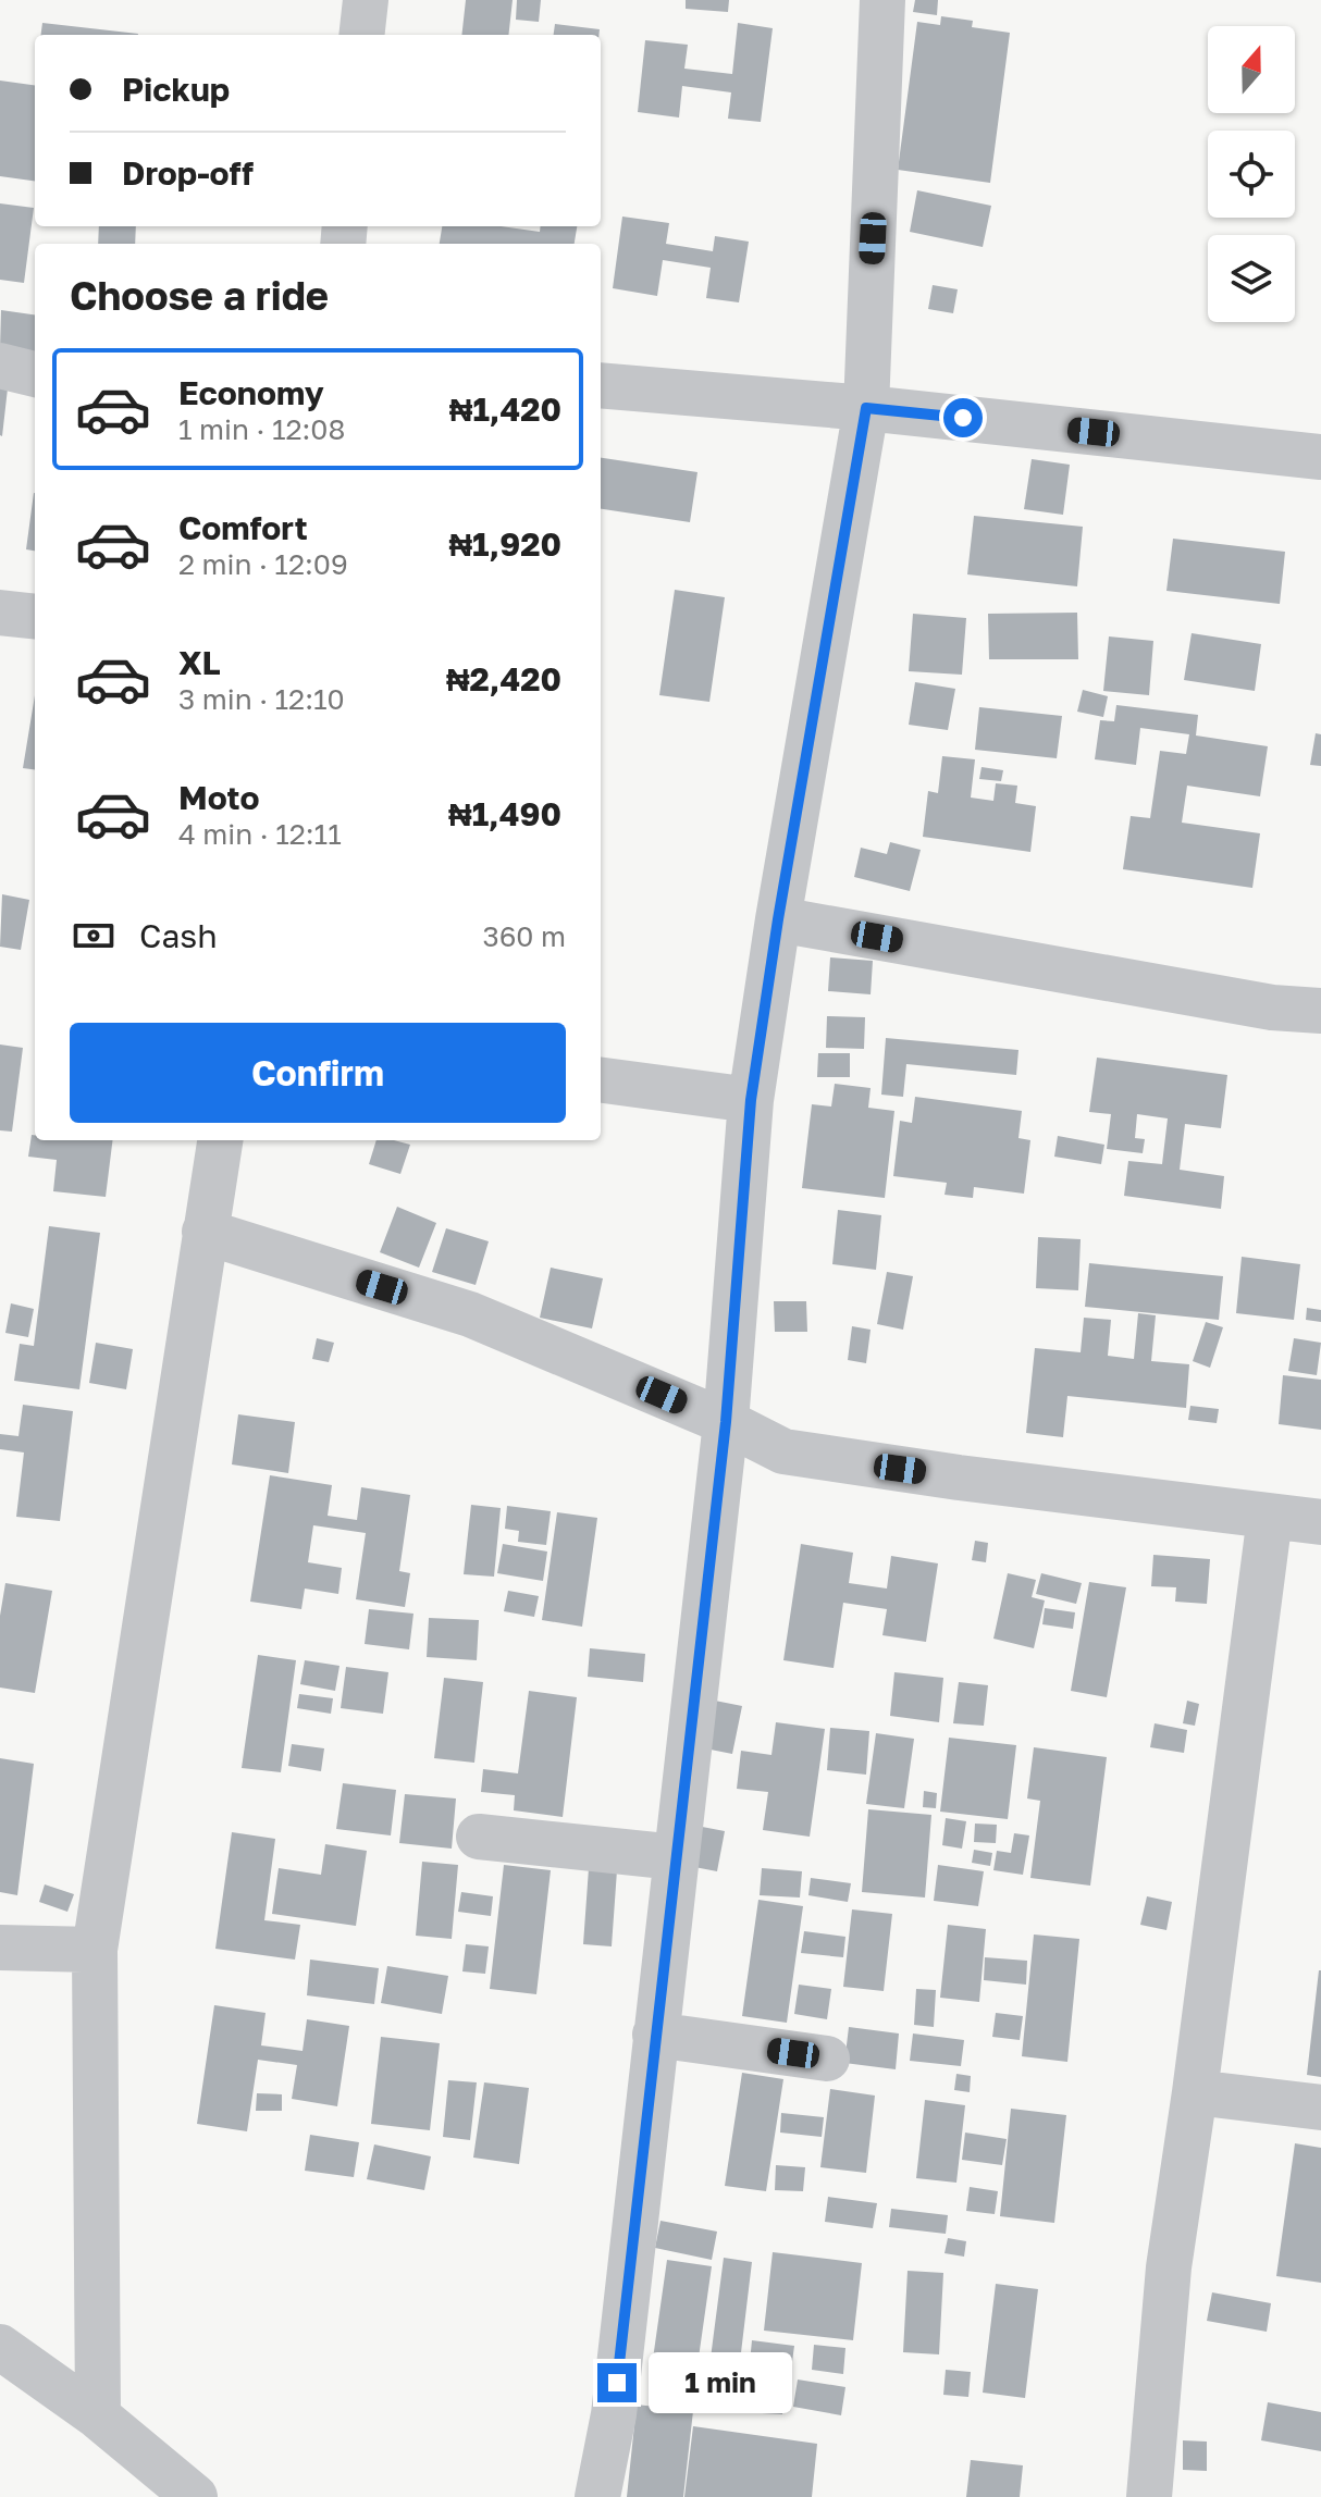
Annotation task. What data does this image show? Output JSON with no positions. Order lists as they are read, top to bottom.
{
  "north": "top",
  "page": {
    "banner": ["Pickup", "Drop-off"],
    "heading": "Choose a ride",
    "list": [
      {
        "name": "Economy",
        "note": "1 min · 12:08",
        "value": "₦1,420"
      },
      {
        "name": "Comfort",
        "note": "2 min · 12:09",
        "value": "₦1,920"
      },
      {
        "name": "XL",
        "note": "3 min · 12:10",
        "value": "₦2,420"
      },
      {
        "name": "Moto",
        "note": "4 min · 12:11",
        "value": "₦1,490"
      }
    ],
    "pay": ["Cash", "360 m"],
    "buttons": "Confirm",
    "bubble": "1 min"
  }
}
